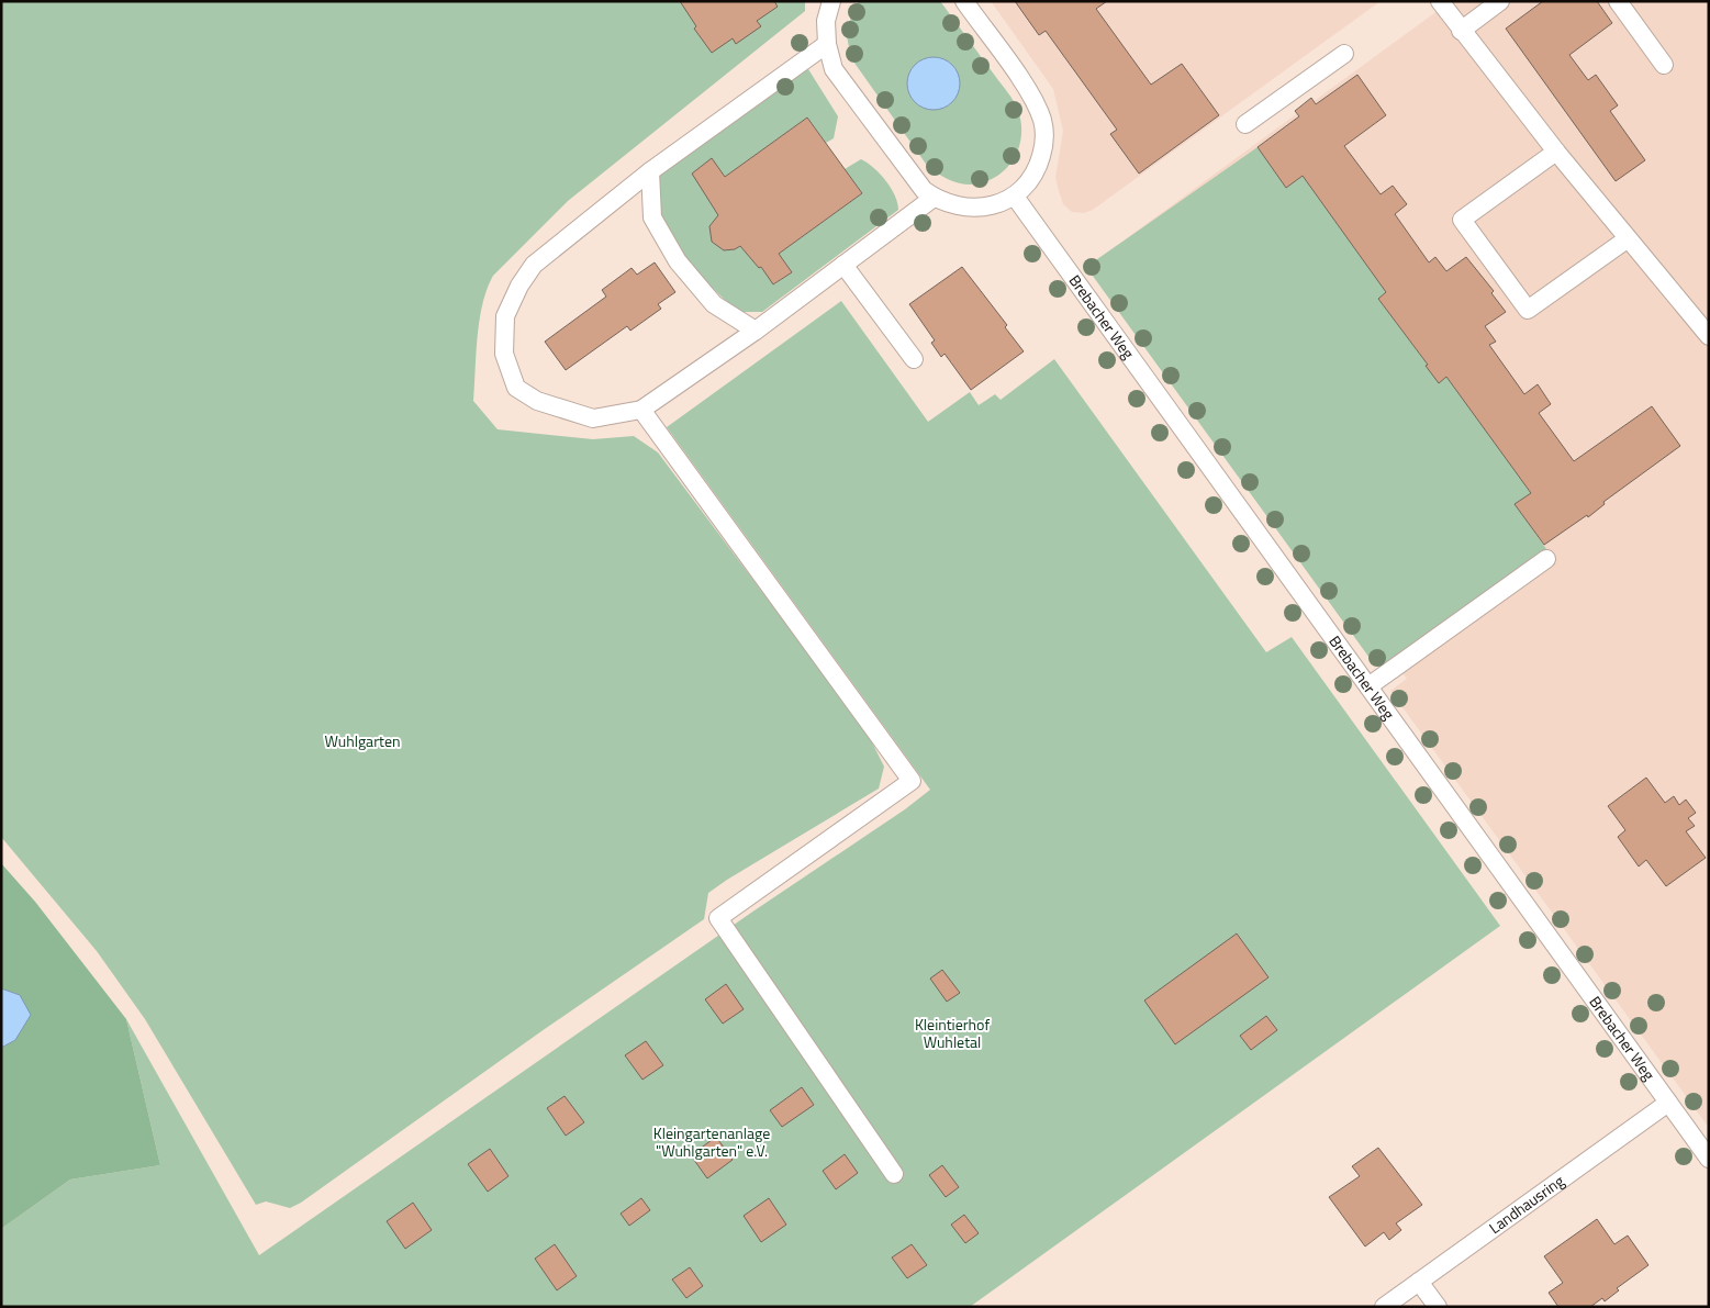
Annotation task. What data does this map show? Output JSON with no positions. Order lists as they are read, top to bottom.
{
  "streets": {
    "lane": ["Brebacher Weg", "Landhausring"]
  },
  "crossings": [
    ["Brebacher Weg", "Landhausring"]
  ],
  "parks": ["Wuhlgarten", "Kleintierhof Wuhletal", "Kleingartenanlage \"Wuhlgarten\" e.V."]
}
